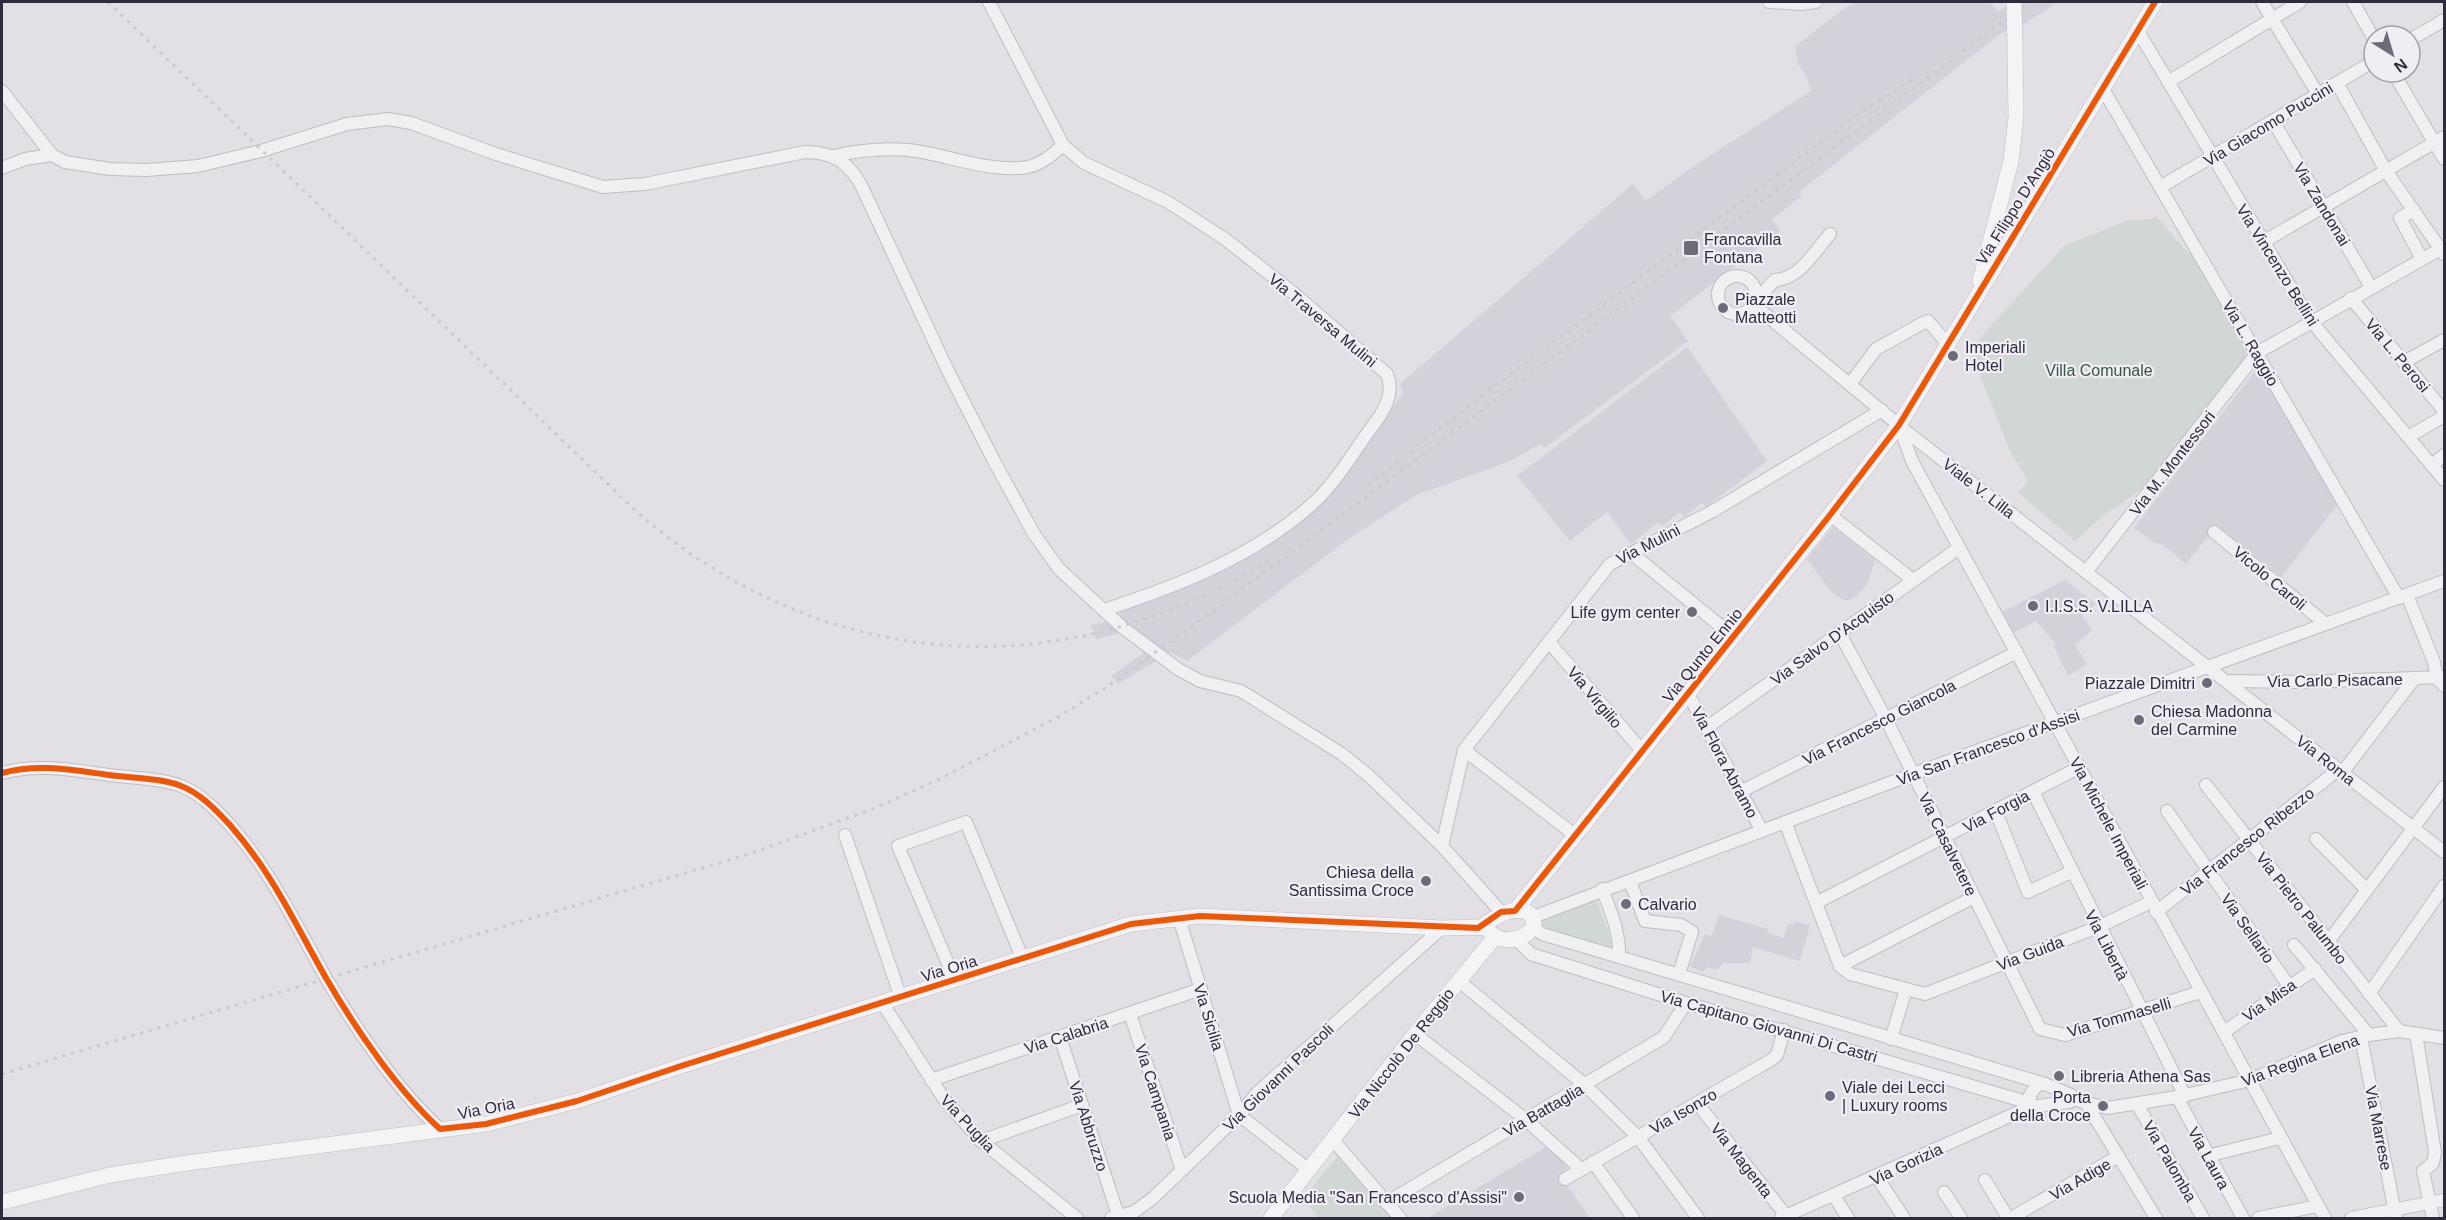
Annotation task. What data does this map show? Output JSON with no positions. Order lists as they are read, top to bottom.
{
  "streets": {
    "main road": [
      "Via Filippo D'Angiò",
      "Via Qunto Ennio",
      "Via Oria",
      "Via Niccolò De Reggio"
    ],
    "street": [
      "Via Giacomo Puccini",
      "Via Zandonai",
      "Via Vincenzo Bellini",
      "Via Traversa Mulini",
      "Via L. Raggio",
      "Via L. Perosi",
      "Via M. Montessori",
      "Viale V. Lilla",
      "Via Mulini",
      "Vicolo Caroli",
      "Via Salvo D'Acquisto",
      "Via Carlo Pisacane",
      "Via Virgilio",
      "Via Francesco Giancola",
      "Via San Francesco d'Assisi",
      "Via Roma",
      "Via Flora Abramo",
      "Via Forgia",
      "Via Michele Imperiali",
      "Via Francesco Ribezzo",
      "Via Casalvetere",
      "Via Pietro Palumbo",
      "Via Sellario",
      "Via Libertà",
      "Via Guida",
      "Via Misa",
      "Via Sicilia",
      "Via Tommaselli",
      "Via Capitano Giovanni Di Castri",
      "Via Calabria",
      "Via Regina Elena",
      "Via Giovanni Pascoli",
      "Via Campania",
      "Via Battaglia",
      "Via Isonzo",
      "Via Puglia",
      "Via Abbruzzo",
      "Via Marrese",
      "Via Laura",
      "Via Magenta",
      "Via Palomba",
      "Via Gorizia",
      "Via Adige"
    ]
  },
  "crossings": [
    ["Via Giacomo Puccini", "Via Zandonai"],
    ["Via Giacomo Puccini", "Via Vincenzo Bellini"],
    ["Via Giacomo Puccini", "Via L. Raggio"],
    ["Via Filippo D'Angiò", "Via Vincenzo Bellini"],
    ["Via Filippo D'Angiò", "Via L. Raggio"],
    ["Via Filippo D'Angiò", "Viale V. Lilla"],
    ["Via Filippo D'Angiò", "Via Qunto Ennio"],
    ["Via Filippo D'Angiò", "Via Michele Imperiali"],
    ["Via L. Raggio", "Via M. Montessori"],
    ["Via L. Raggio", "Via Carlo Pisacane"],
    ["Via L. Raggio", "Via San Francesco d'Assisi"],
    ["Via M. Montessori", "Viale V. Lilla"],
    ["Viale V. Lilla", "Via Mulini"],
    ["Viale V. Lilla", "Via Qunto Ennio"],
    ["Viale V. Lilla", "Via San Francesco d'Assisi"],
    ["Viale V. Lilla", "Via Roma"],
    ["Viale V. Lilla", "Via Michele Imperiali"],
    ["Via Mulini", "Via Virgilio"],
    ["Vicolo Caroli", "Via San Francesco d'Assisi"],
    ["Via Salvo D'Acquisto", "Via Flora Abramo"],
    ["Via Salvo D'Acquisto", "Via Michele Imperiali"],
    ["Via Salvo D'Acquisto", "Via Casalvetere"],
    ["Via Qunto Ennio", "Via Virgilio"],
    ["Via Qunto Ennio", "Via Flora Abramo"],
    ["Via Qunto Ennio", "Via Michele Imperiali"],
    ["Via Qunto Ennio", "Via Niccolò De Reggio"],
    ["Via Carlo Pisacane", "Via Roma"],
    ["Via Carlo Pisacane", "Via Francesco Ribezzo"],
    ["Via Francesco Giancola", "Via Flora Abramo"],
    ["Via Francesco Giancola", "Via Michele Imperiali"],
    ["Via Francesco Giancola", "Via Casalvetere"],
    ["Via San Francesco d'Assisi", "Via Roma"],
    ["Via San Francesco d'Assisi", "Via Flora Abramo"],
    ["Via San Francesco d'Assisi", "Via Michele Imperiali"],
    ["Via San Francesco d'Assisi", "Via Casalvetere"],
    ["Via San Francesco d'Assisi", "Via Capitano Giovanni Di Castri"],
    ["Via Roma", "Via Francesco Ribezzo"],
    ["Via Forgia", "Via Michele Imperiali"],
    ["Via Forgia", "Via Casalvetere"],
    ["Via Forgia", "Via Libertà"],
    ["Via Michele Imperiali", "Via Francesco Ribezzo"],
    ["Via Michele Imperiali", "Via Guida"],
    ["Via Michele Imperiali", "Via Misa"],
    ["Via Michele Imperiali", "Via Tommaselli"],
    ["Via Michele Imperiali", "Via Regina Elena"],
    ["Via Francesco Ribezzo", "Via Pietro Palumbo"],
    ["Via Francesco Ribezzo", "Via Sellario"],
    ["Via Francesco Ribezzo", "Via Guida"],
    ["Via Casalvetere", "Via Guida"],
    ["Via Casalvetere", "Via Tommaselli"],
    ["Via Pietro Palumbo", "Via Regina Elena"],
    ["Via Sellario", "Via Misa"],
    ["Via Libertà", "Via Guida"],
    ["Via Libertà", "Via Tommaselli"],
    ["Via Libertà", "Via Regina Elena"],
    ["Via Libertà", "Via Laura"],
    ["Via Guida", "Via Tommaselli"],
    ["Via Oria", "Via Sicilia"],
    ["Via Oria", "Via Capitano Giovanni Di Castri"],
    ["Via Oria", "Via Niccolò De Reggio"],
    ["Via Oria", "Via Giovanni Pascoli"],
    ["Via Oria", "Via Puglia"],
    ["Via Sicilia", "Via Calabria"],
    ["Via Sicilia", "Via Giovanni Pascoli"],
    ["Via Capitano Giovanni Di Castri", "Via Regina Elena"],
    ["Via Capitano Giovanni Di Castri", "Via Battaglia"],
    ["Via Capitano Giovanni Di Castri", "Via Isonzo"],
    ["Via Capitano Giovanni Di Castri", "Via Gorizia"],
    ["Via Calabria", "Via Campania"],
    ["Via Calabria", "Via Puglia"],
    ["Via Calabria", "Via Abbruzzo"],
    ["Via Regina Elena", "Via Marrese"],
    ["Via Regina Elena", "Via Laura"],
    ["Via Regina Elena", "Via Palomba"],
    ["Via Giovanni Pascoli", "Via Campania"],
    ["Via Giovanni Pascoli", "Via Abbruzzo"],
    ["Via Isonzo", "Via Magenta"],
    ["Via Magenta", "Via Gorizia"]
  ],
  "parks": ["Villa Comunale"],
  "places": {
    "transit": ["Francavilla Fontana"],
    "other": [
      "Piazzale Matteotti",
      "Imperiali Hotel",
      "I.I.S.S. V.LILLA",
      "Life gym center",
      "Piazzale Dimitri",
      "Chiesa Madonna del Carmine",
      "Chiesa della Santissima Croce",
      "Calvario",
      "Libreria Athena Sas",
      "Viale dei Lecci | Luxury rooms",
      "Porta della Croce",
      "Scuola Media \"San Francesco d'Assisi\""
    ]
  },
  "north": "bottom right"
}
